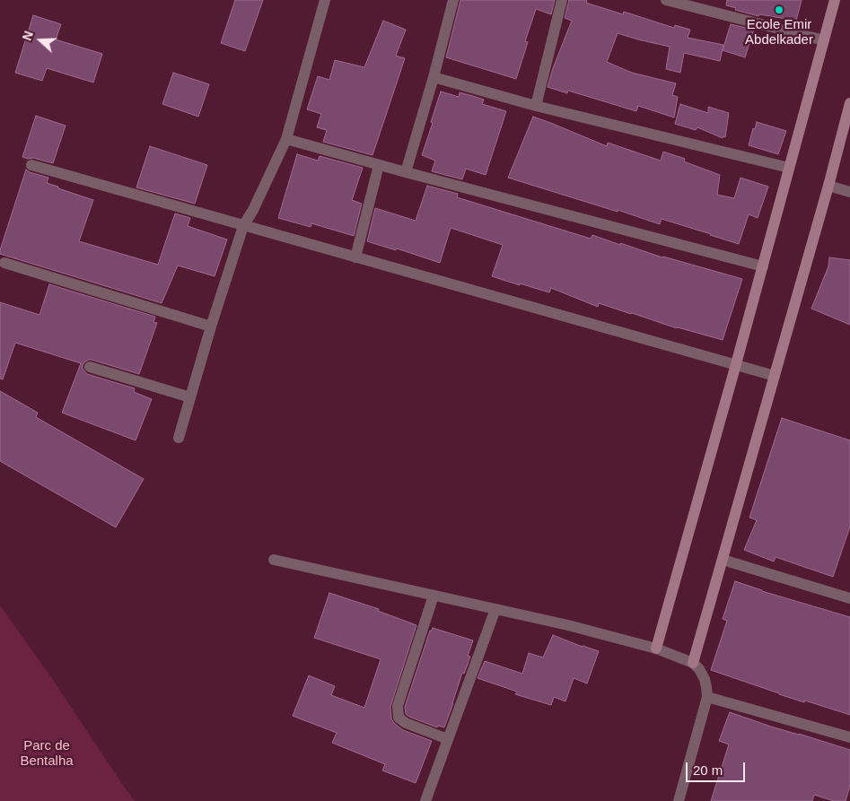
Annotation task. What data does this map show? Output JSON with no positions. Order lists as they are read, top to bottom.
{
  "parks": ["Parc de Bentalha"],
  "places": ["Ecole Emir Abdelkader"],
  "scale_bar": "20 m",
  "north": "left"
}
